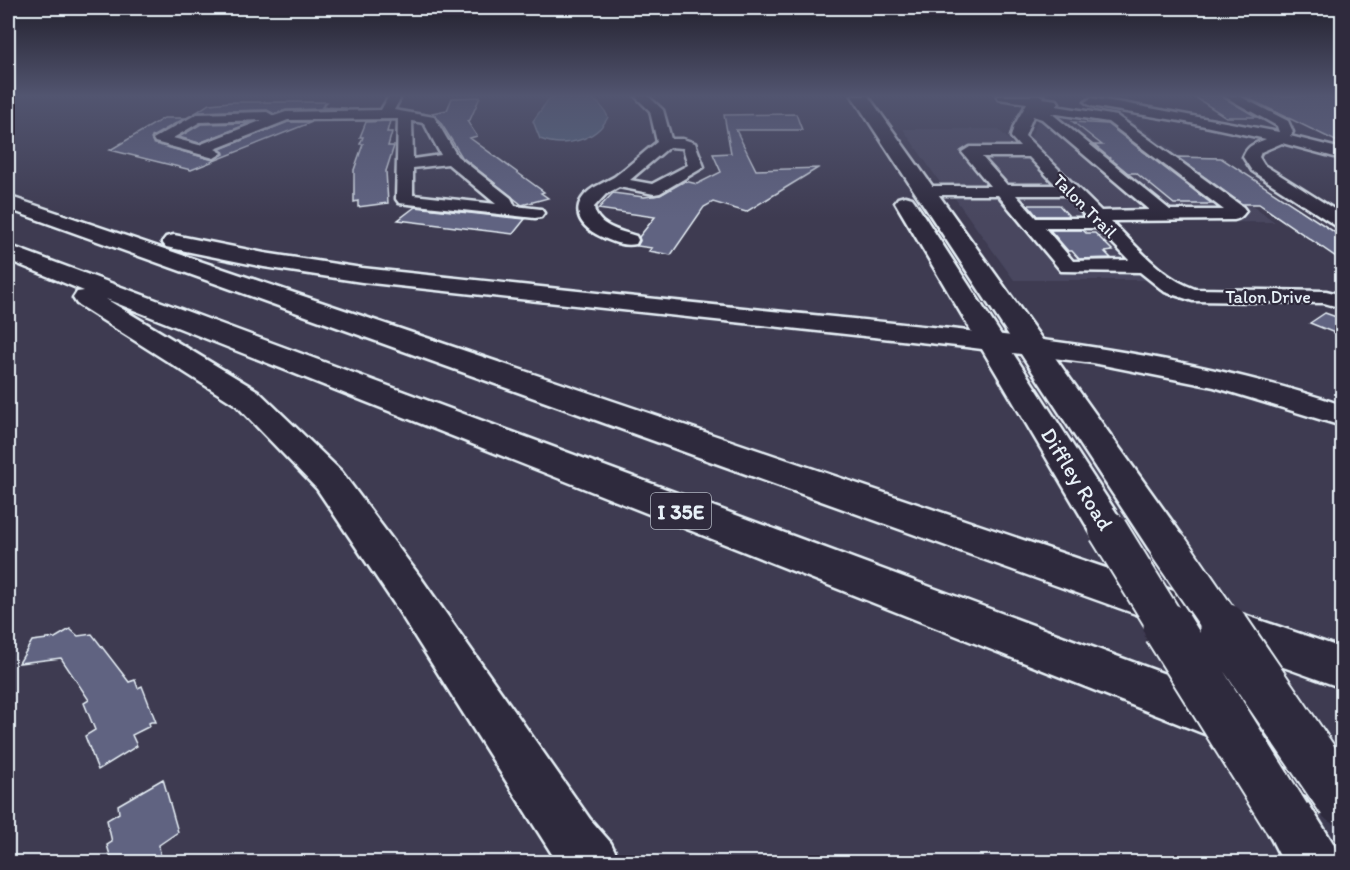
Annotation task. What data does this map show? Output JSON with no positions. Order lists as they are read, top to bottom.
{
  "streets": {
    "main road": ["Diffley Road", "I 35E"],
    "street": ["Talon Trail", "Talon Drive"]
  },
  "crossings": [
    ["Talon Trail", "Talon Drive"]
  ]
}
